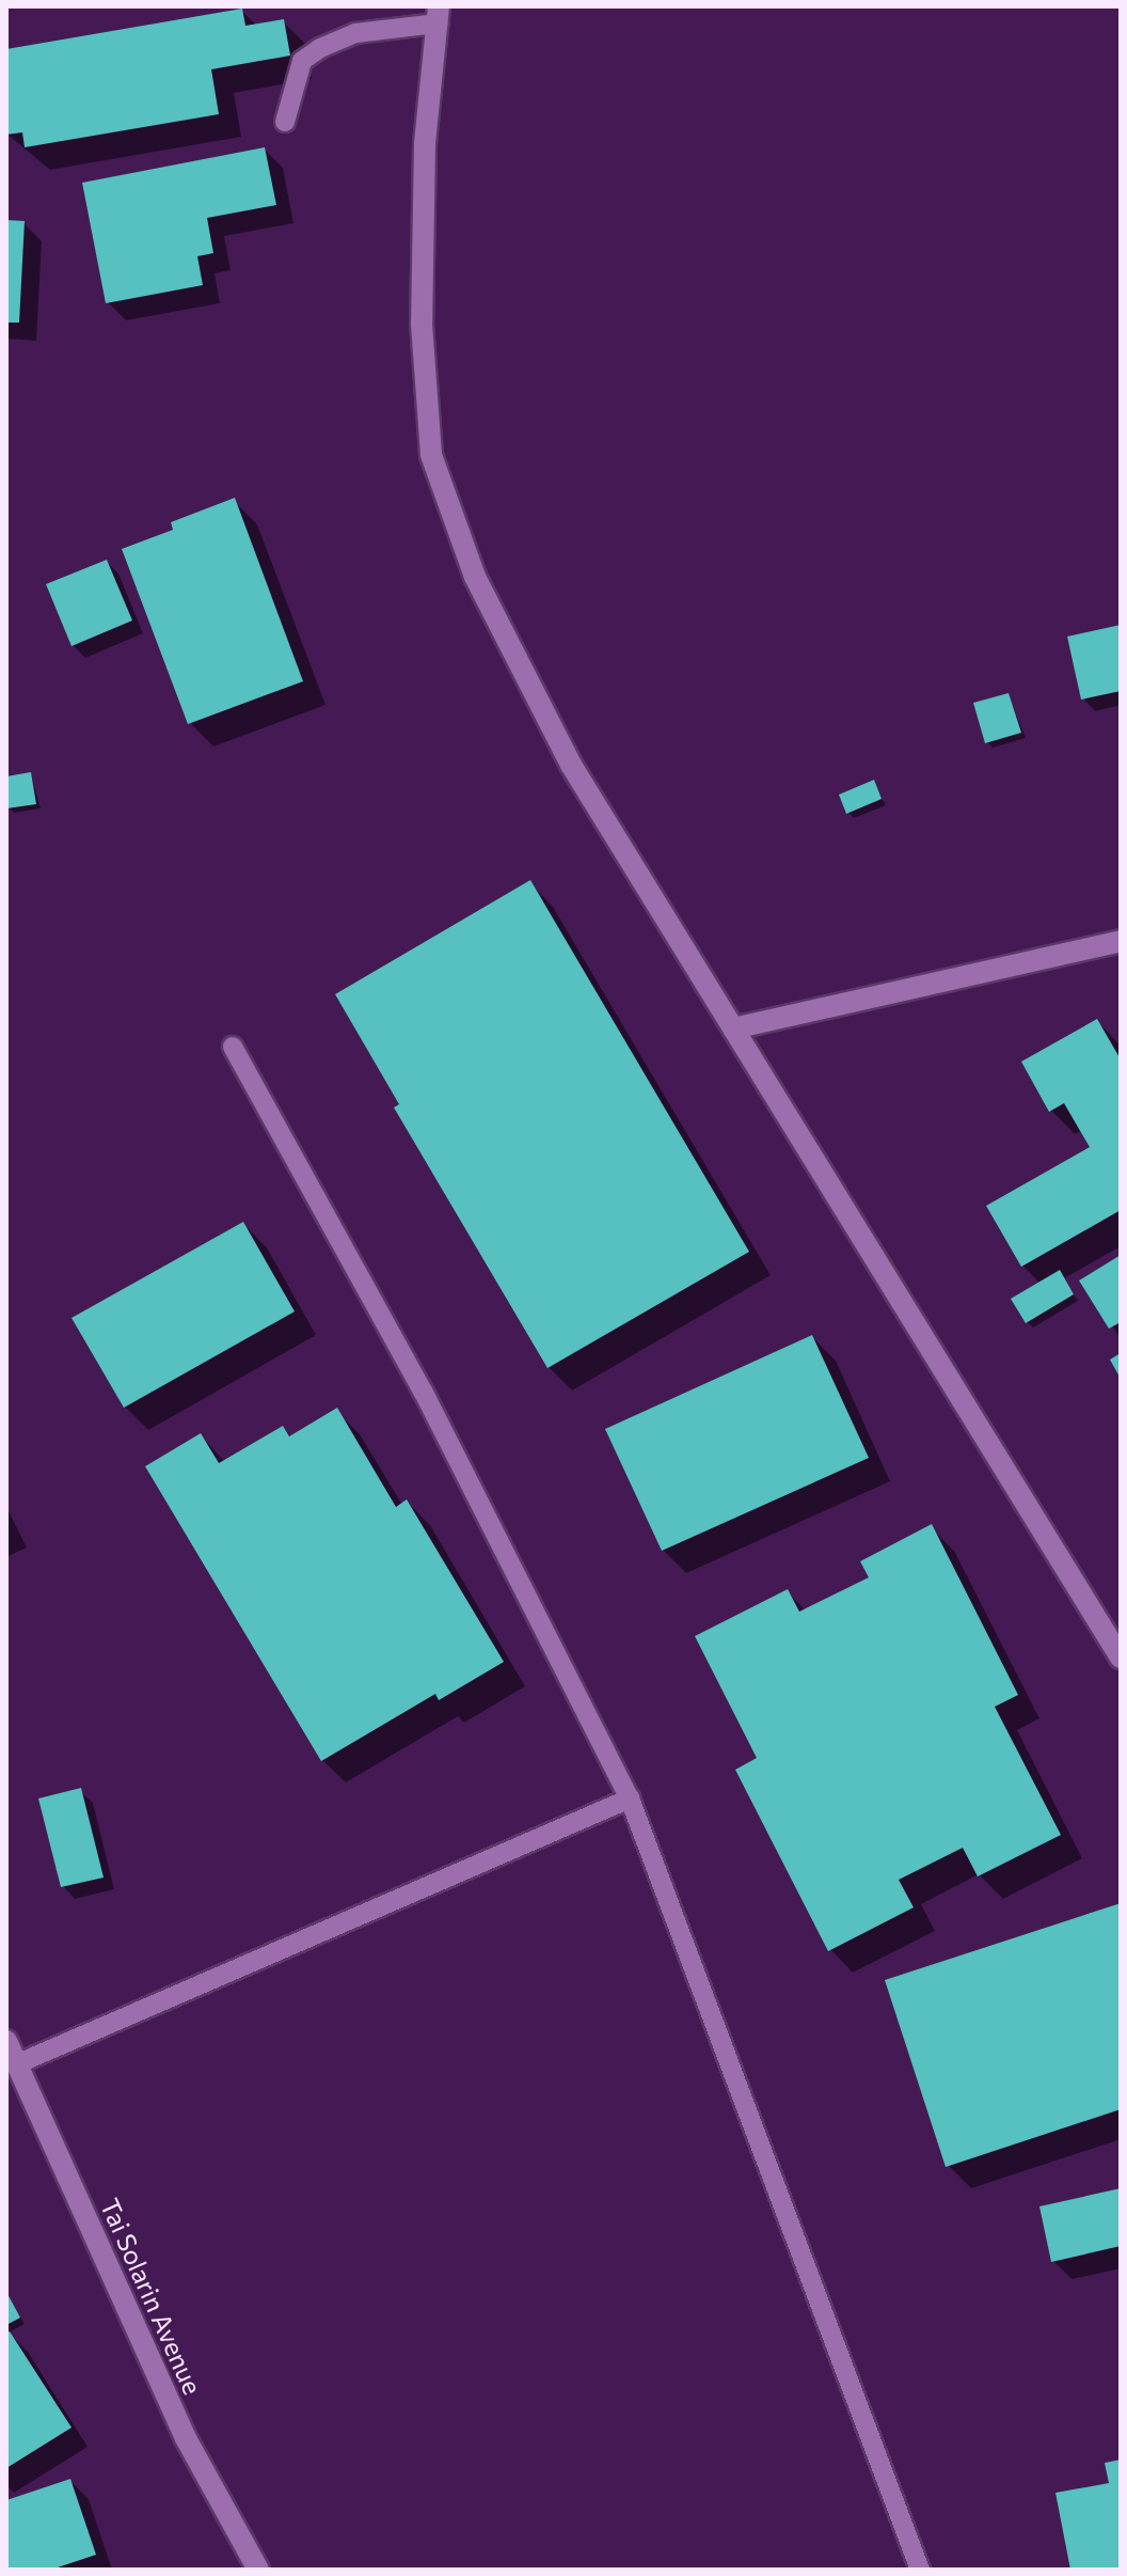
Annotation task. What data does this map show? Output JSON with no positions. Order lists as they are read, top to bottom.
{
  "streets": {
    "street": ["Tai Solarin Avenue"]
  }
}
